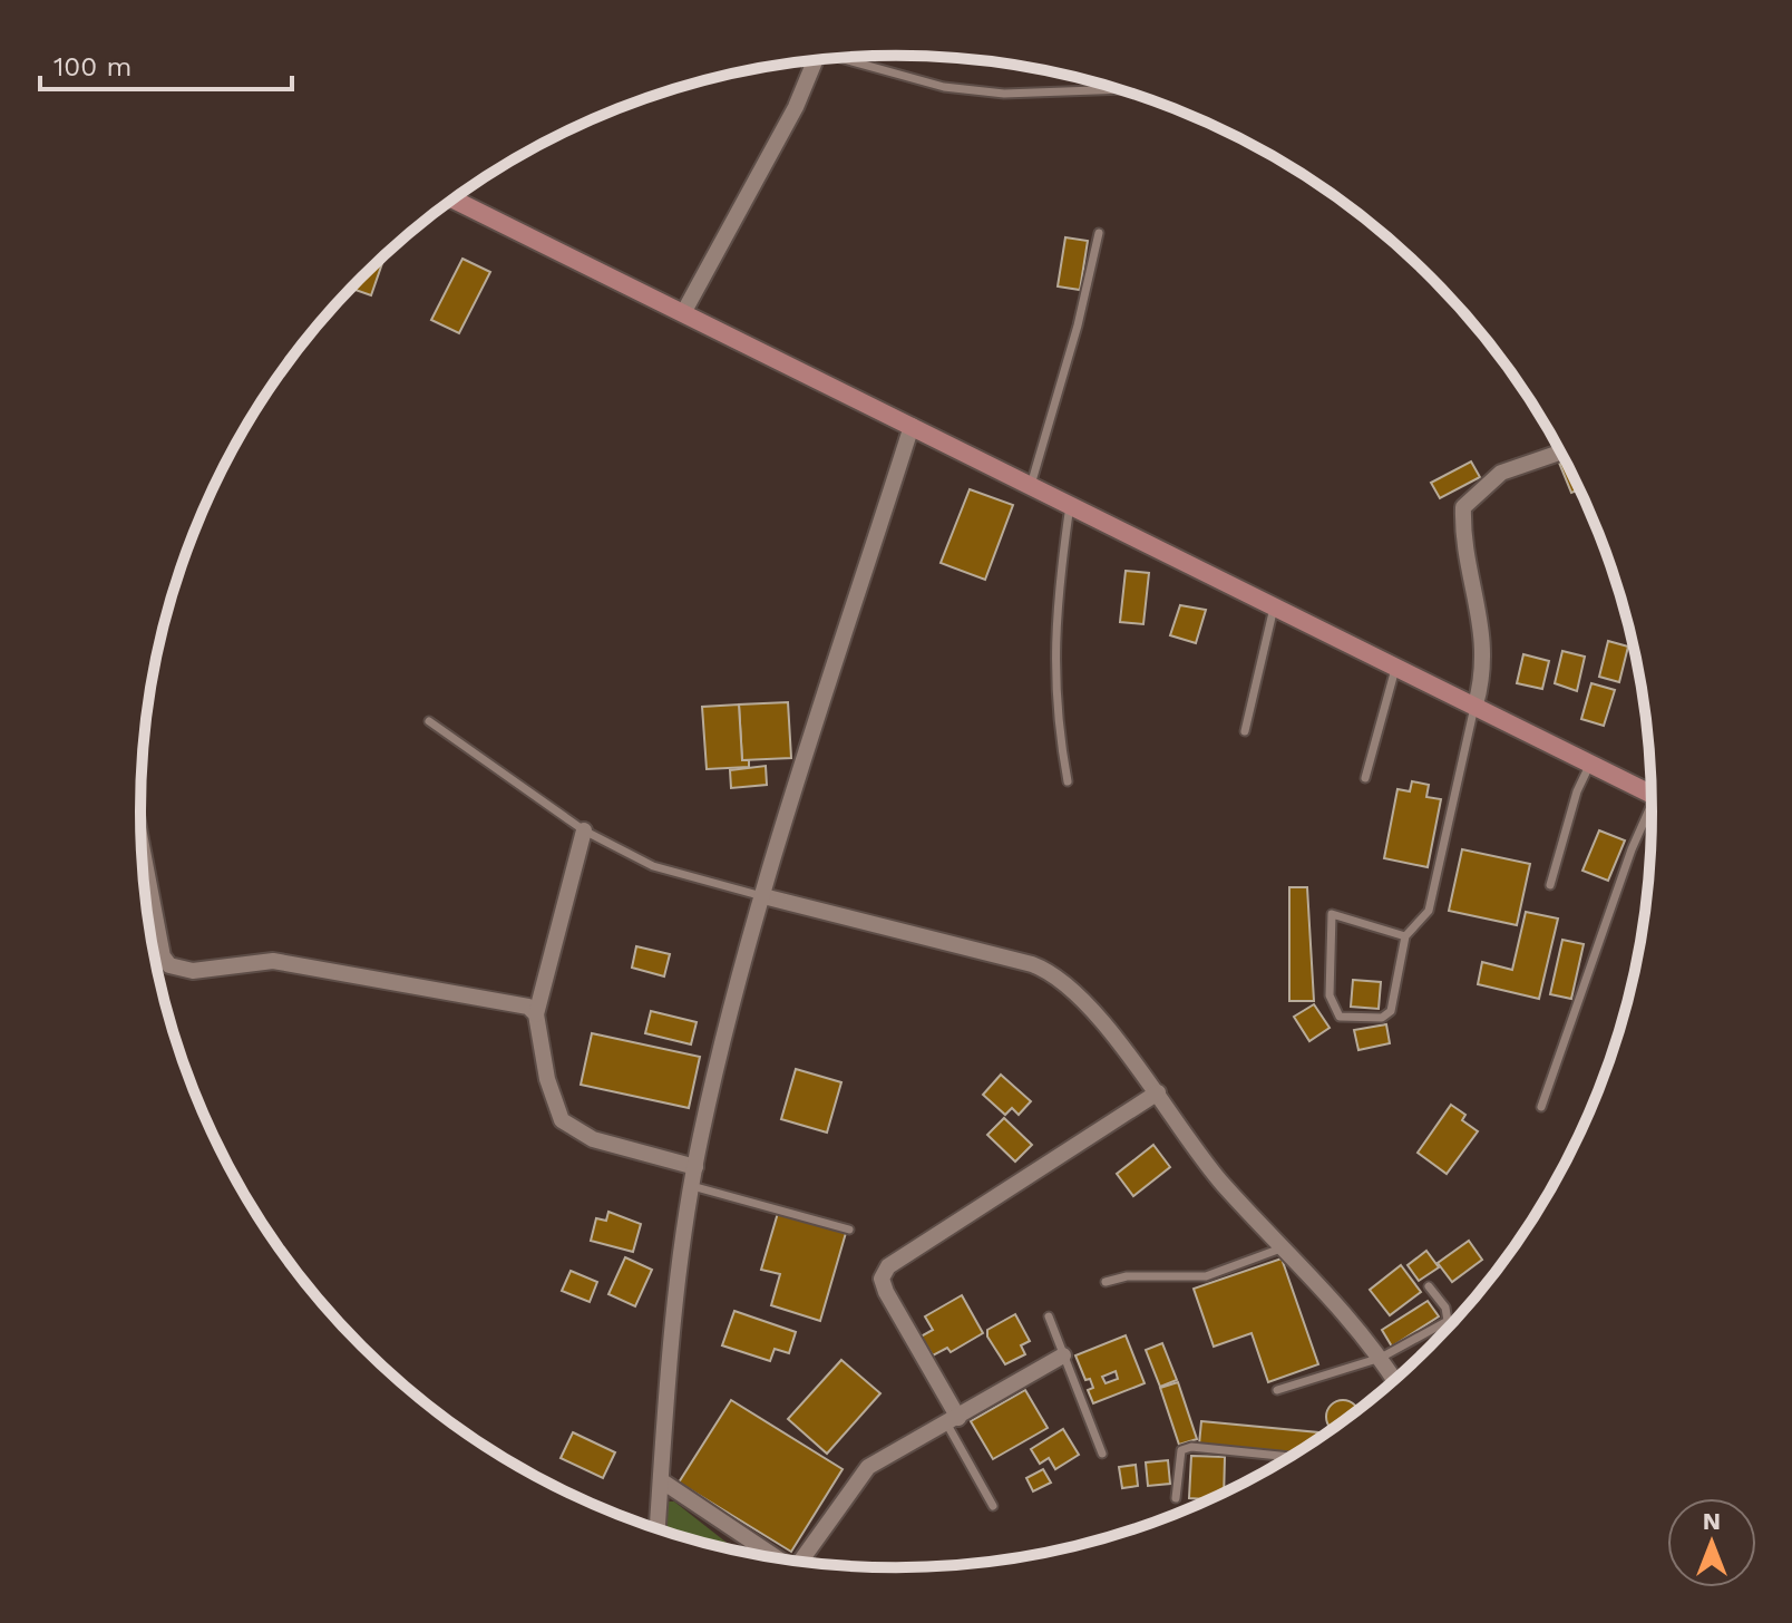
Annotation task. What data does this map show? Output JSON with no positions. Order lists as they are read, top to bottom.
{
  "scale_bar": "100 m",
  "north": "top"
}
